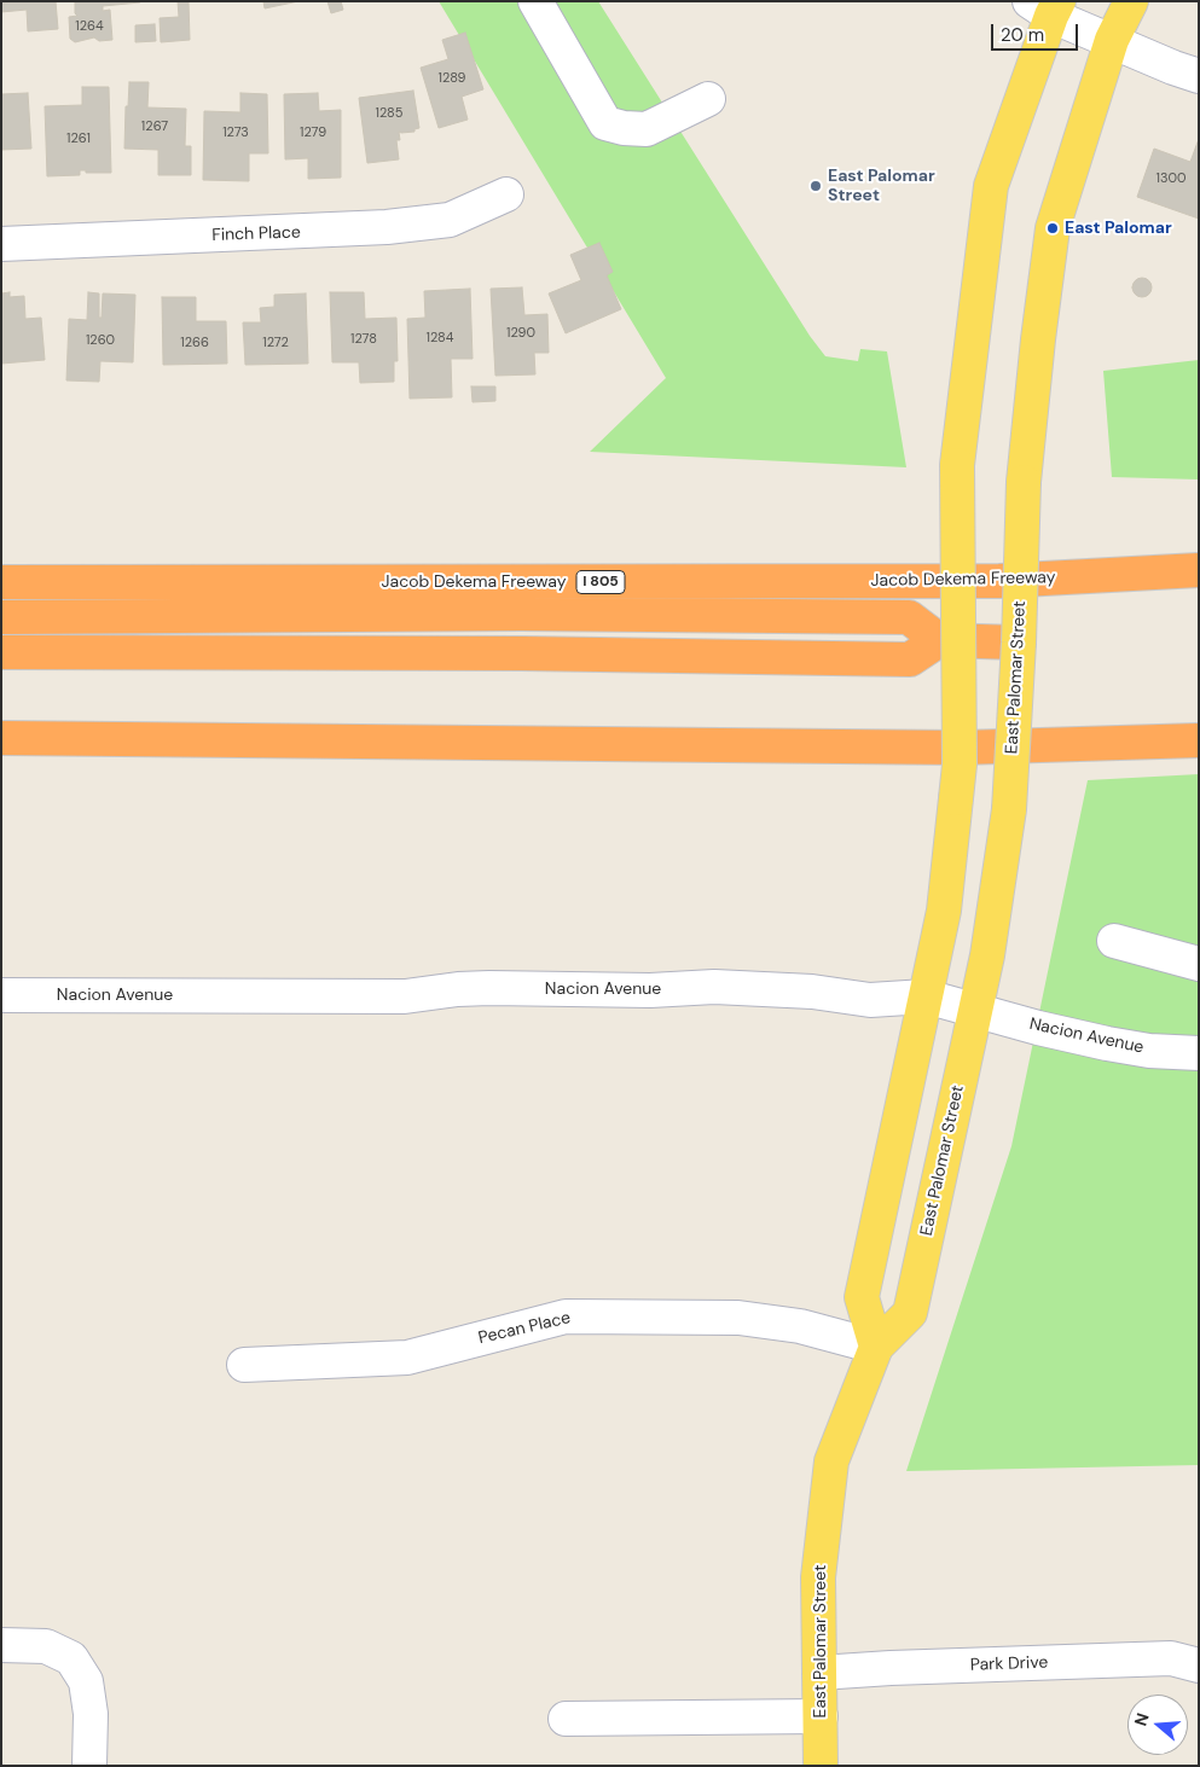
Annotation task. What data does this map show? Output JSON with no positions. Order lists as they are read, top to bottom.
{
  "streets": {
    "highway": ["Jacob Dekema Freeway", "I 805"],
    "main road": ["East Palomar Street"],
    "street": [
      "Finch Place",
      "Nacion Avenue",
      "Pecan Place",
      "Park Drive"
    ]
  },
  "crossings": [
    ["East Palomar Street", "Nacion Avenue"],
    ["East Palomar Street", "Pecan Place"],
    ["East Palomar Street", "Park Drive"]
  ],
  "places": ["East Palomar Street", "East Palomar"],
  "house_numbers": [
    "1264",
    "1289",
    "1285",
    "1267",
    "1273",
    "1279",
    "1261",
    "1300",
    "1290",
    "1284",
    "1278",
    "1260",
    "1266",
    "1272"
  ],
  "scale_bar": "20 m",
  "north": "left"
}
